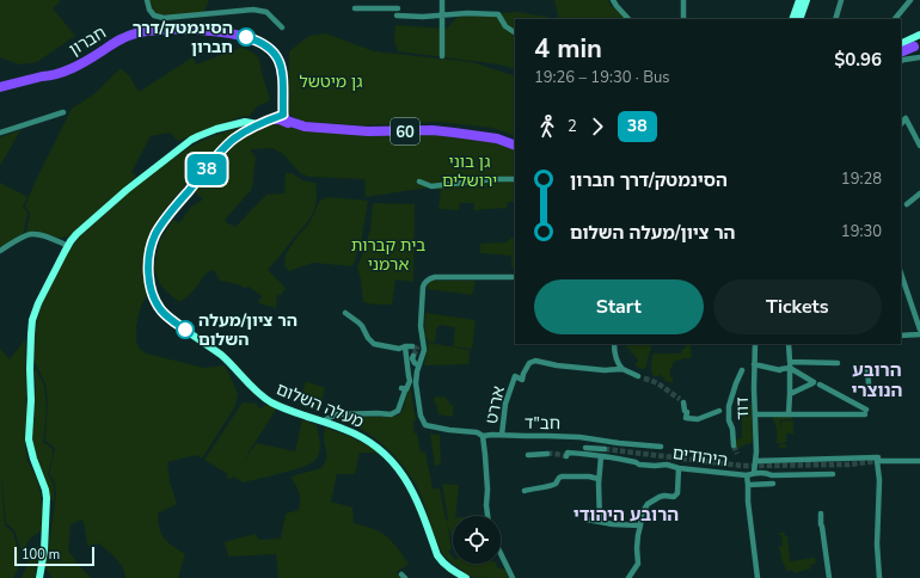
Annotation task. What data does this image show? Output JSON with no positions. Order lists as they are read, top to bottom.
{
  "streets": {
    "highway": ["חברון", "60"],
    "street": [
      "מעלה השלום",
      "אררט",
      "דוד",
      "חב\"ד",
      "היהודים"
    ]
  },
  "crossings": [
    ["אררט", "חב\"ד"],
    ["דוד", "היהודים"]
  ],
  "districts": ["הרובע הנוצרי", "הרובע היהודי"],
  "parks": ["גן מיטשל", "גן בוני ירושלים", "בית קברות ארמני"],
  "places": ["הסינמטק/דרך חברון", "הר ציון/מעלה השלום"],
  "lines": ["bus line 38"],
  "scale_bar": "100 m",
  "page": {
    "on_map": "38",
    "heading": ["4 min", "19:26 – 19:30 · Bus", "$0.96"],
    "legs": ["2", "38"],
    "list": [
      {
        "name": "הסינמטק/דרך חברון",
        "value": "19:28"
      },
      {
        "name": "הר ציון/מעלה השלום",
        "value": "19:30"
      }
    ],
    "buttons": ["Start", "Tickets"],
    "scale": "100 m"
  }
}
